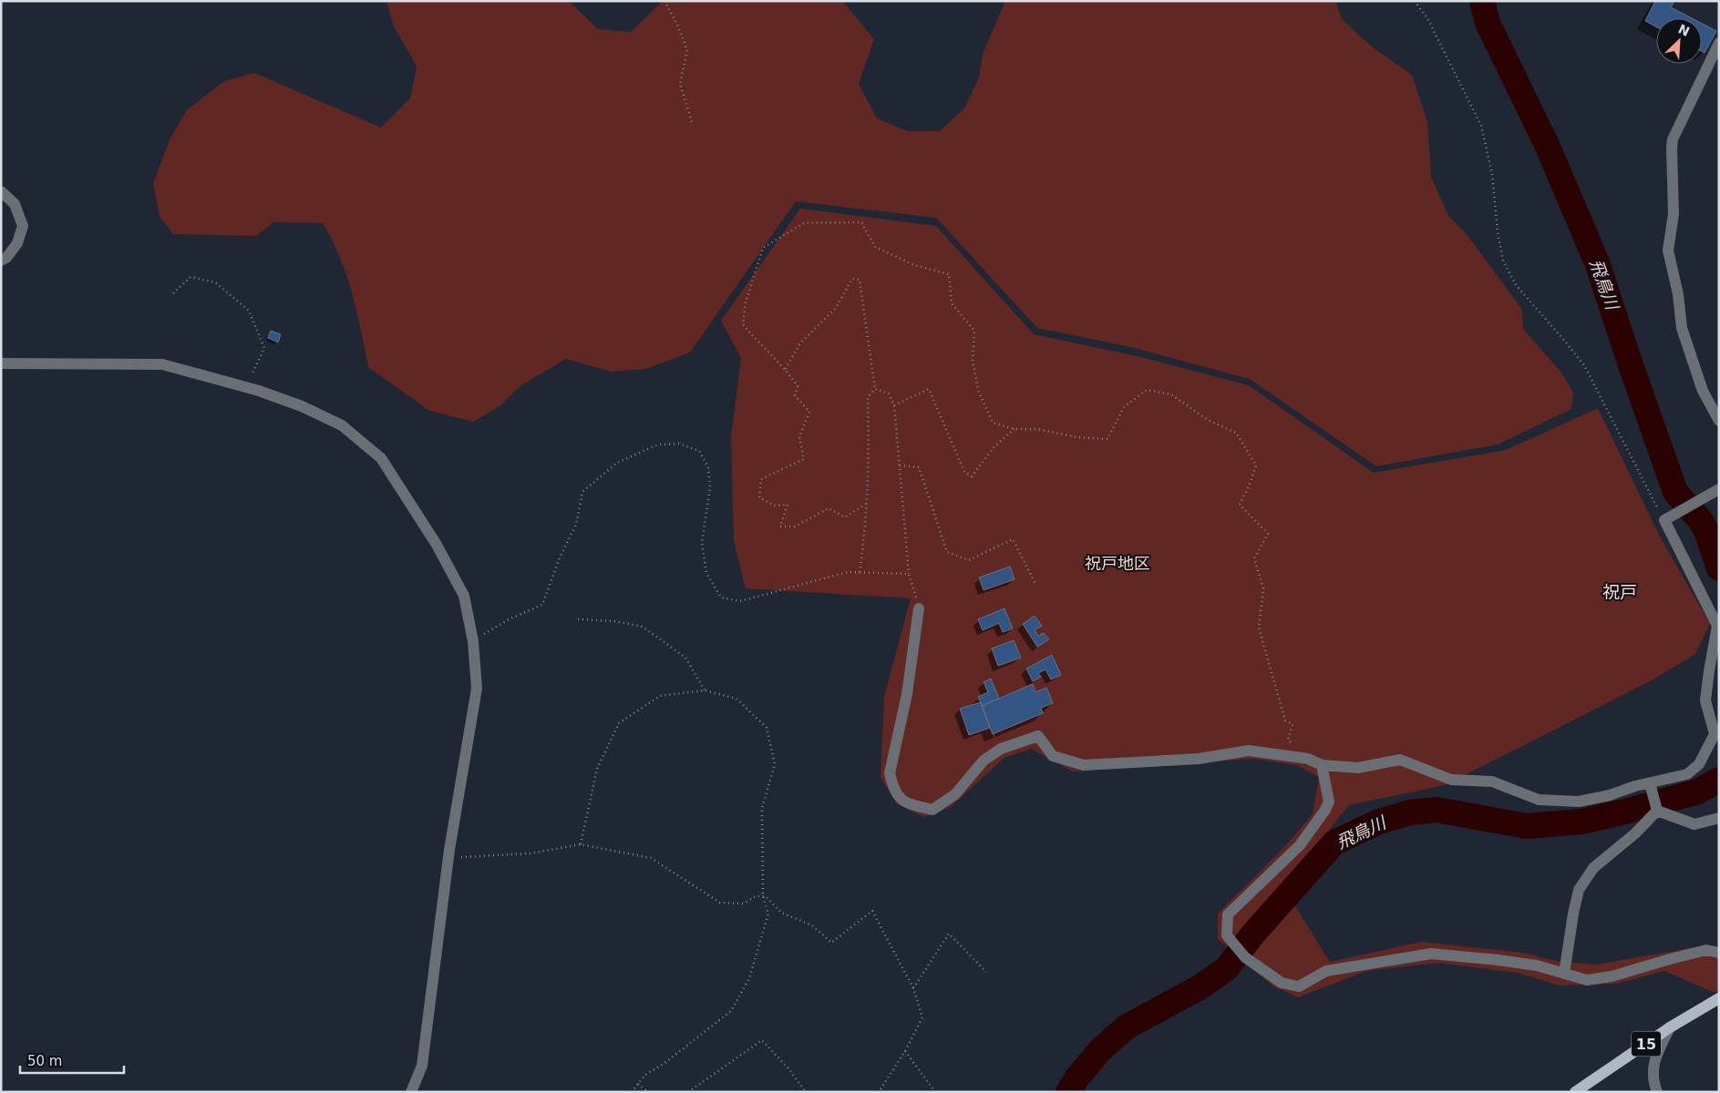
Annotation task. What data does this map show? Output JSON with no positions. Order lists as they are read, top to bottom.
{
  "streets": {
    "main road": ["15"]
  },
  "districts": ["祝戸"],
  "water": ["飛鳥川"],
  "parks": ["祝戸地区"],
  "scale_bar": "50 m",
  "north": "top right"
}
